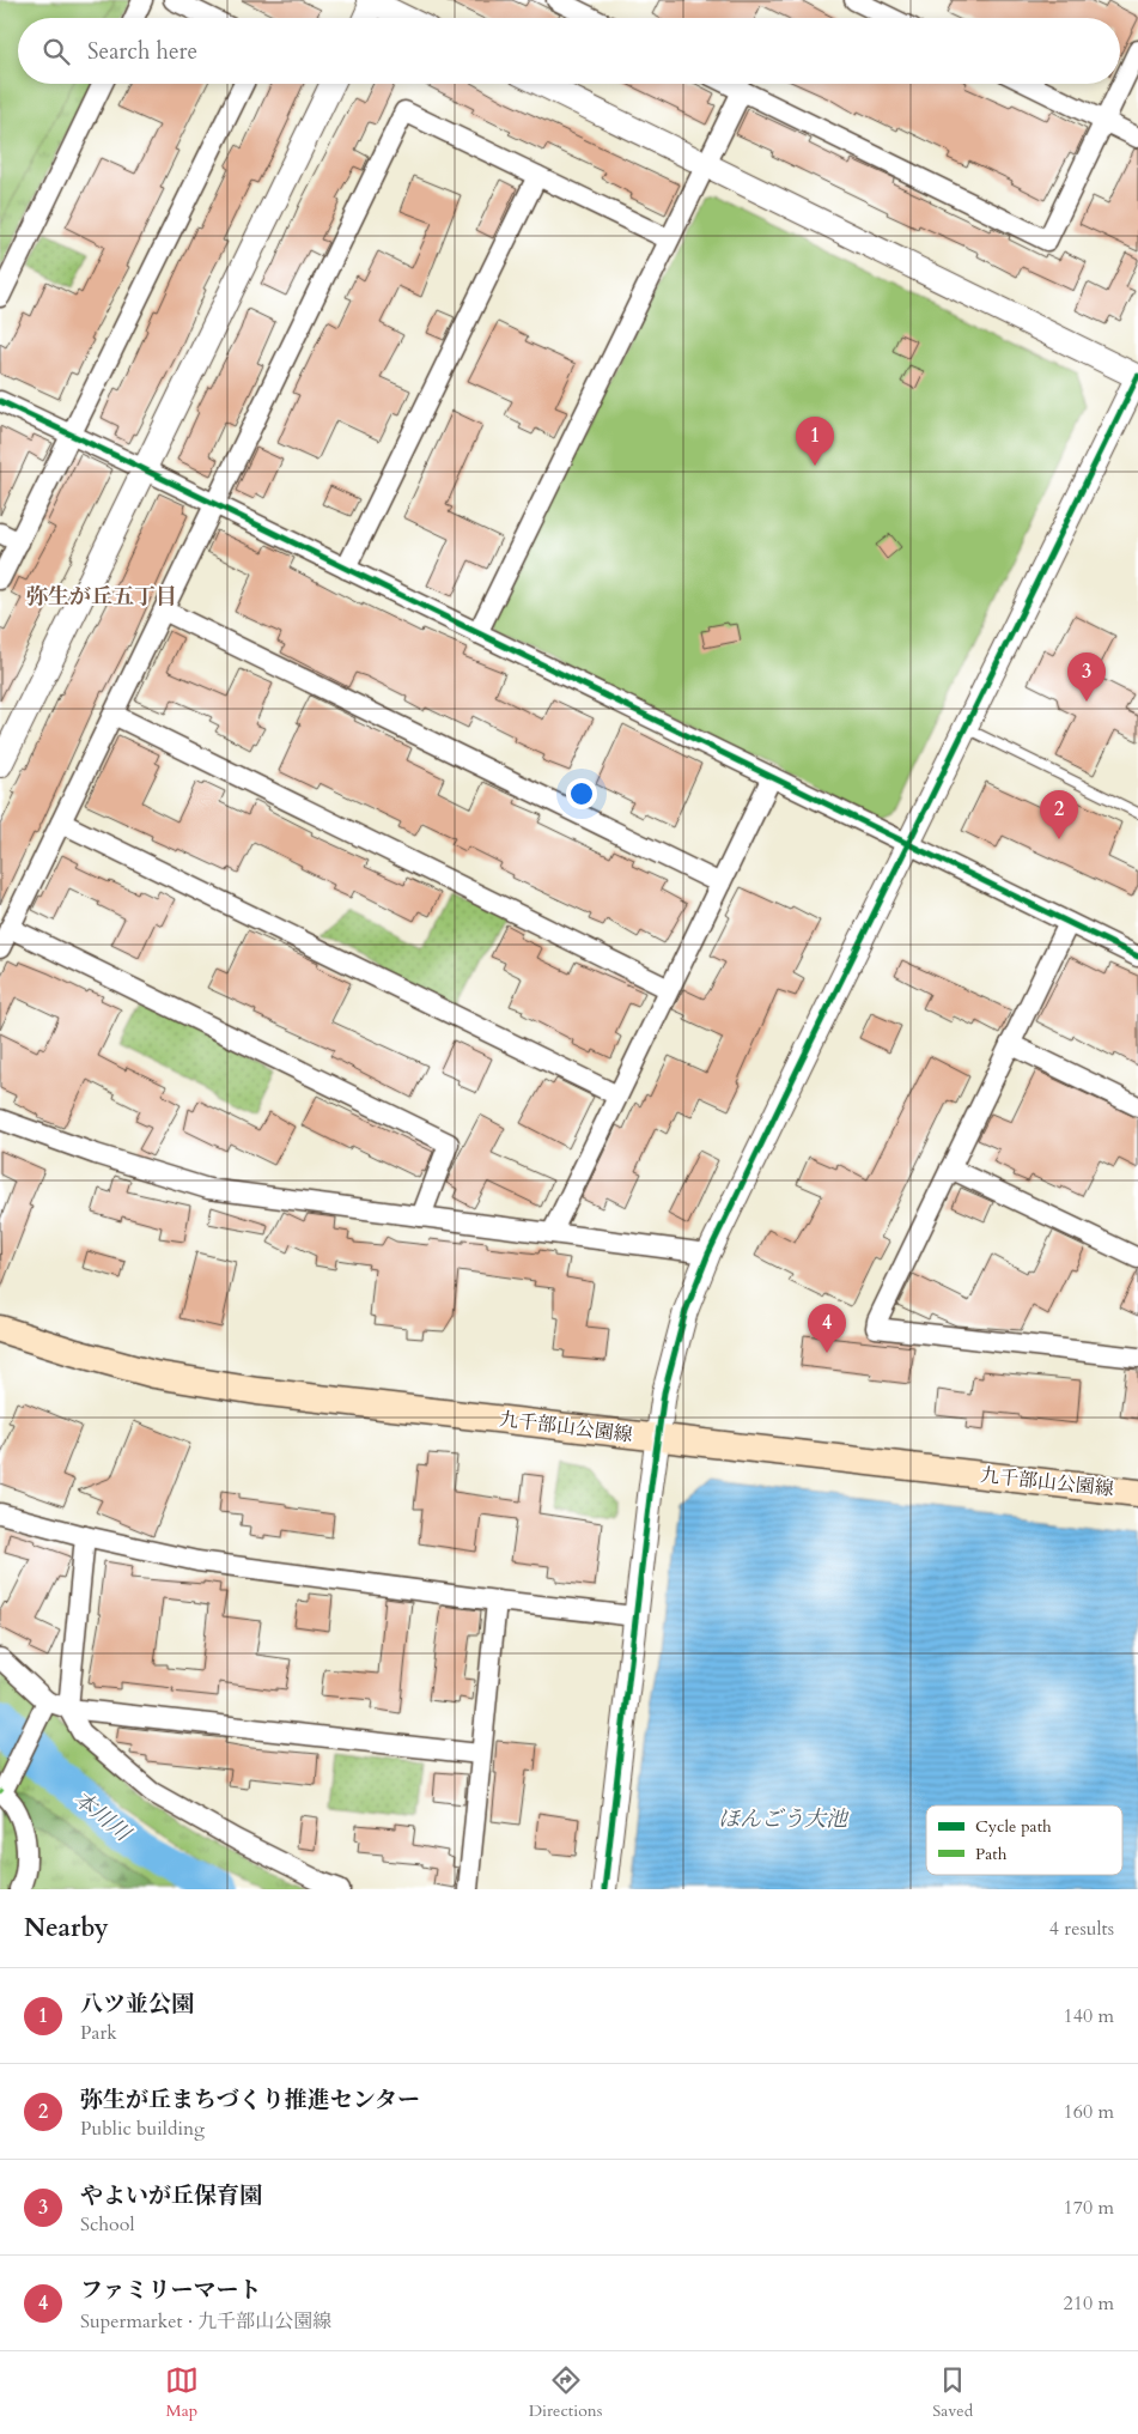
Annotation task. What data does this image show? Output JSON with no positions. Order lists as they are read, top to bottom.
{
  "streets": {
    "main road": ["九千部山公園線"]
  },
  "districts": ["弥生が丘五丁目"],
  "water": ["本川川", "ほんごう大池"],
  "legend": ["Cycle path", "Path"],
  "page": {
    "search": "Search here",
    "pins": [
      "1",
      "3",
      "2",
      "4"
    ],
    "heading": ["Nearby", "4 results"],
    "list": [
      {
        "mark": "1",
        "name": "八ツ並公園",
        "note": "Park",
        "value": "140 m"
      },
      {
        "mark": "2",
        "name": "弥生が丘まちづくり推進センター",
        "note": "Public building",
        "value": "160 m"
      },
      {
        "mark": "3",
        "name": "やよいが丘保育園",
        "note": "School",
        "value": "170 m"
      },
      {
        "mark": "4",
        "name": "ファミリーマート",
        "note": "Supermarket · 九千部山公園線",
        "value": "210 m"
      }
    ],
    "nav": ["Map", "Directions", "Saved"]
  }
}
